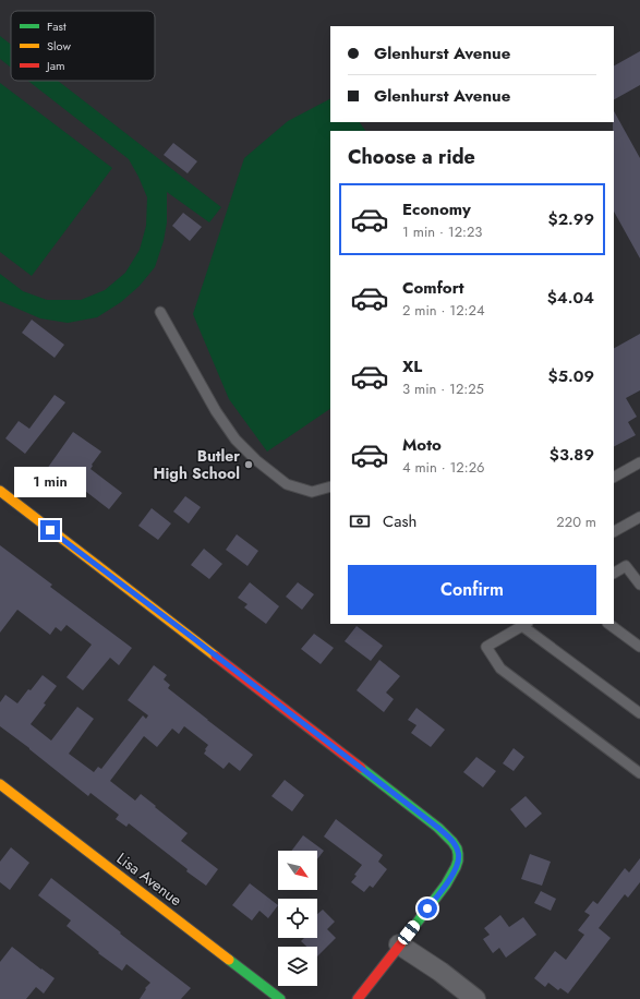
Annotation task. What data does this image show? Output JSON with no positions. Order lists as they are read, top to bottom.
{
  "streets": {
    "street": ["Lisa Avenue"]
  },
  "places": ["Butler High School"],
  "legend": ["Fast", "Slow", "Jam"],
  "north": "bottom right",
  "page": {
    "banner": ["Glenhurst Avenue", "Glenhurst Avenue"],
    "heading": "Choose a ride",
    "list": [
      {
        "name": "Economy",
        "note": "1 min · 12:23",
        "value": "$2.99"
      },
      {
        "name": "Comfort",
        "note": "2 min · 12:24",
        "value": "$4.04"
      },
      {
        "name": "XL",
        "note": "3 min · 12:25",
        "value": "$5.09"
      },
      {
        "name": "Moto",
        "note": "4 min · 12:26",
        "value": "$3.89"
      }
    ],
    "bubble": "1 min",
    "pay": ["Cash", "220 m"],
    "buttons": "Confirm"
  }
}
